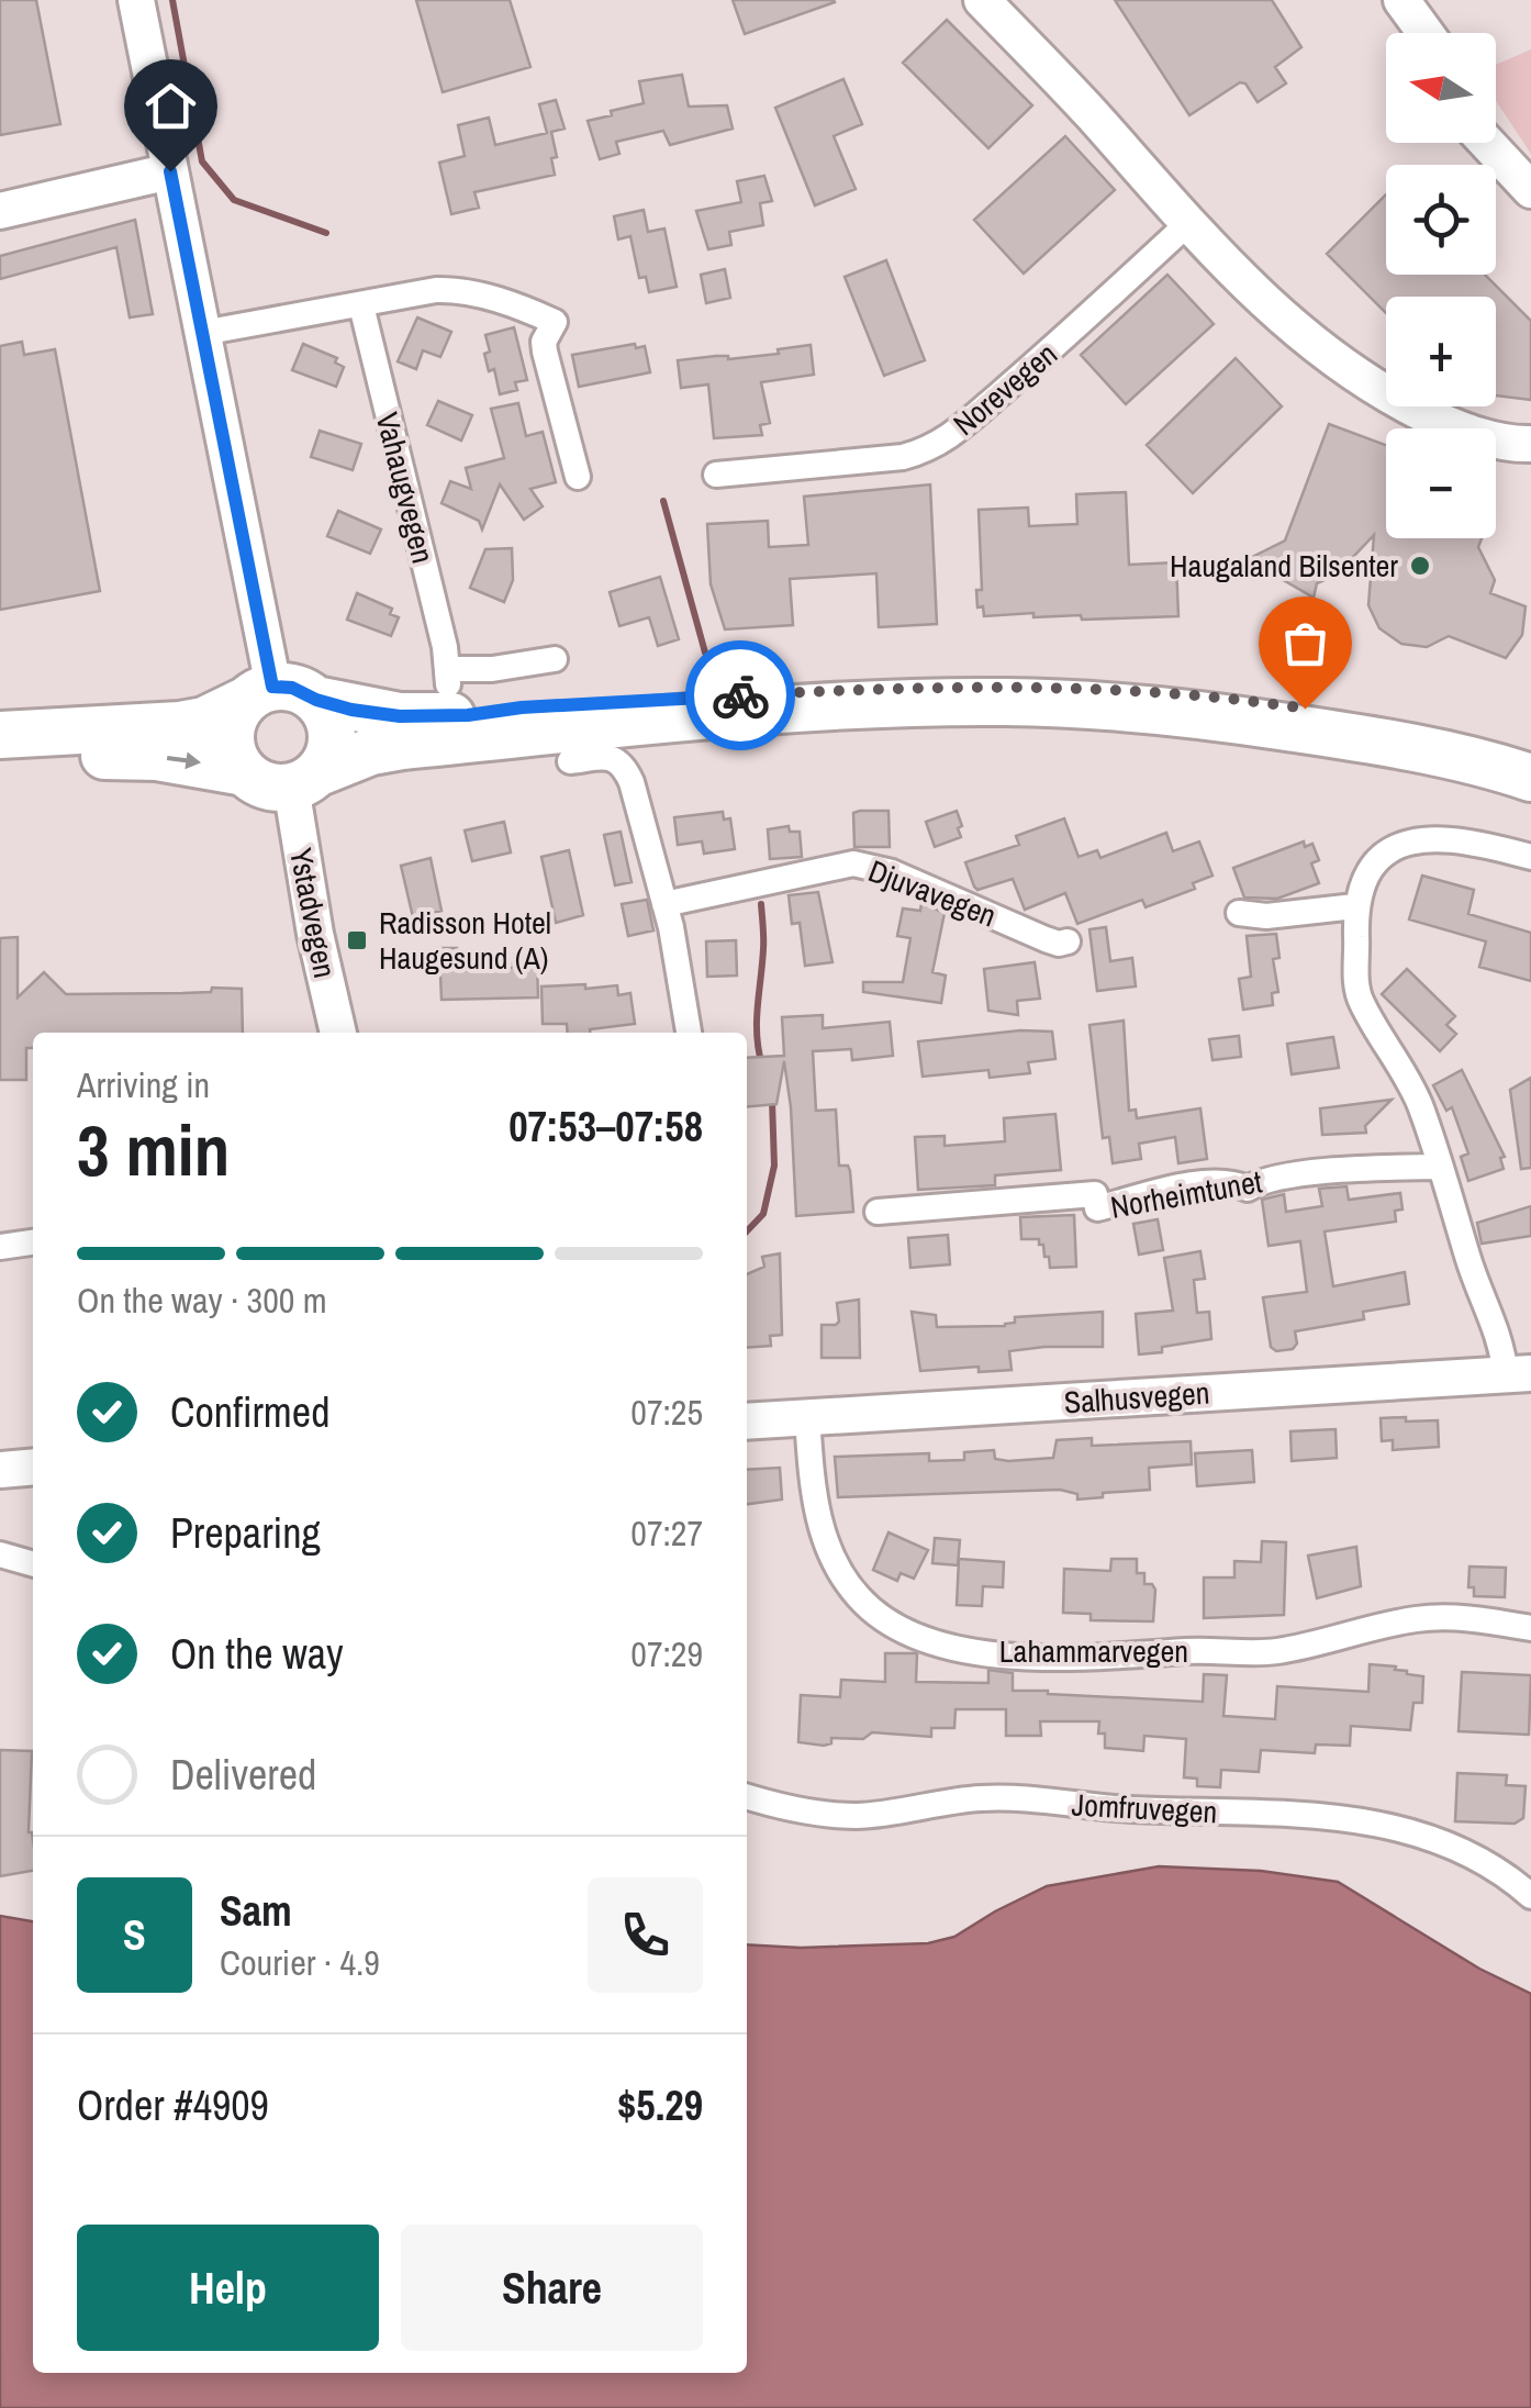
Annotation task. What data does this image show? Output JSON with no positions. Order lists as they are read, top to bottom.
{
  "streets": {
    "street": [
      "Norevegen",
      "Vahaugvegen",
      "Djuvavegen",
      "Ystadvegen",
      "Norheimtunet",
      "Salhusvegen",
      "Lahammarvegen",
      "Jomfruvegen"
    ]
  },
  "crossings": [
    ["Salhusvegen", "Lahammarvegen"]
  ],
  "places": {
    "other": ["Haugaland Bilsenter"],
    "transit": ["Radisson Hotel Haugesund (A)"]
  },
  "north": "left",
  "page": {
    "map_buttons": ["+", "−"],
    "heading": ["3 min", "Arriving in", "07:53–07:58"],
    "panel": [
      "Sam",
      "Courier · 4.9",
      "Order #4909",
      "$5.29"
    ],
    "bar": "On the way · 300 m",
    "list": [
      ["Confirmed", "07:25"],
      ["Preparing", "07:27"],
      ["On the way", "07:29"],
      "Delivered"
    ],
    "round": "S",
    "buttons": ["Help", "Share"]
  }
}
